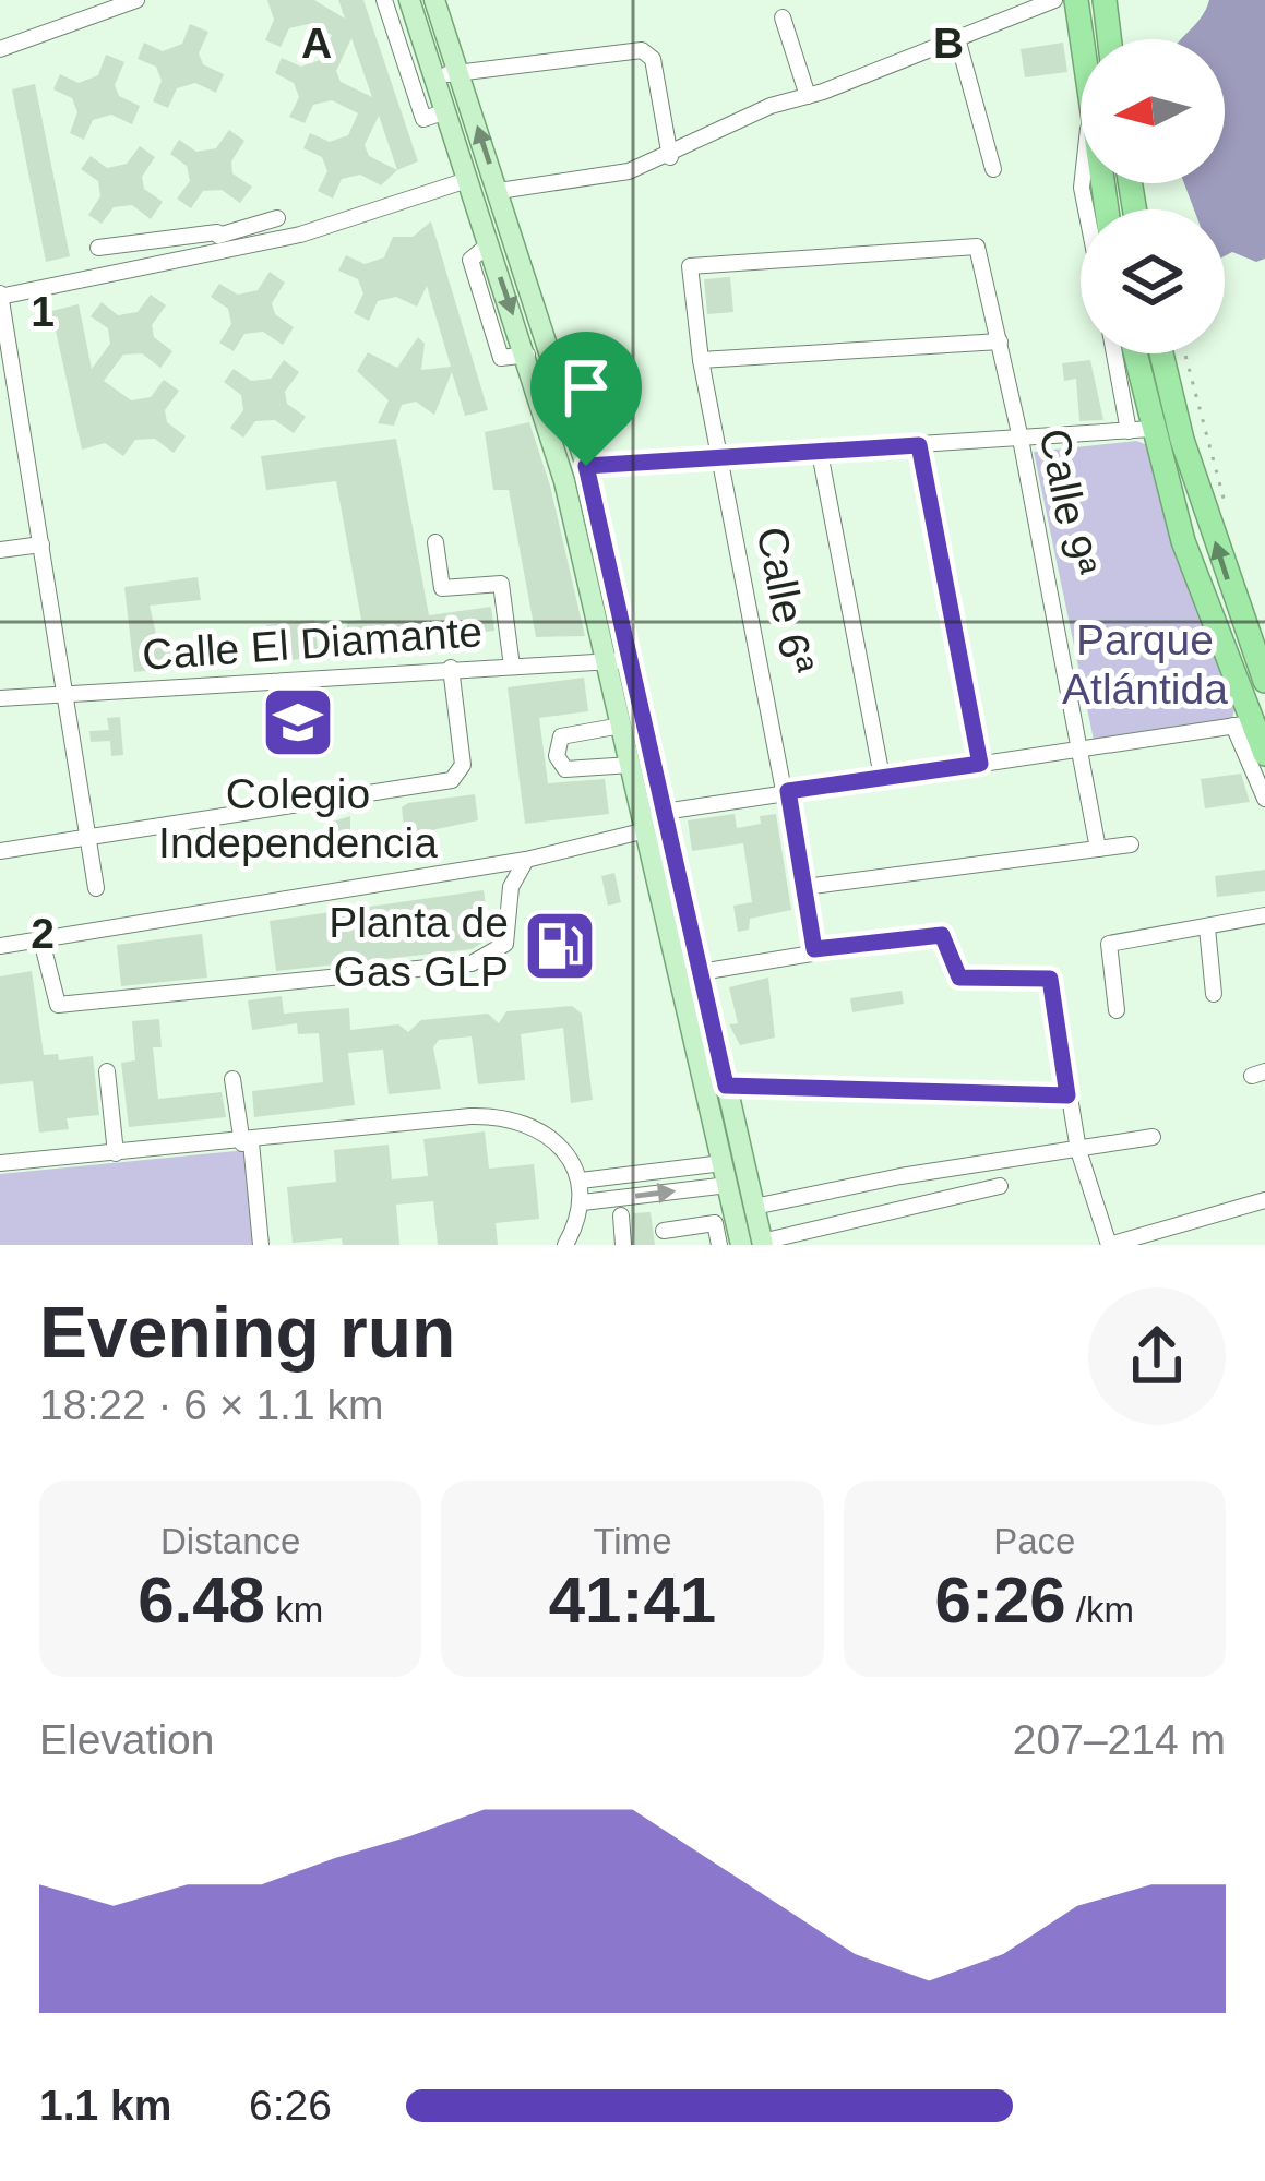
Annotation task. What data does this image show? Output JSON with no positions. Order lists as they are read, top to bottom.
{
  "streets": {
    "street": ["Calle 9ª", "Calle 6ª", "Calle El Diamante"]
  },
  "crossings": [
    ["Calle 9ª", "Calle 6ª"]
  ],
  "parks": ["Parque Atlántida"],
  "places": {
    "school or university": ["Colegio Independencia"],
    "fuel station": ["Planta de Gas GLP"]
  },
  "north": "left",
  "page": {
    "heading": ["Evening run", "18:22 · 6 × 1.1 km"],
    "stats": [
      ["Distance", "6.48 km"],
      ["Time", "41:41"],
      ["Pace", "6:26 /km"]
    ],
    "chart": ["Elevation", "207–214 m"],
    "list": [
      {
        "name": "1.1 km",
        "note": "6:26"
      }
    ]
  },
  "grid": {
    "columns": ["A", "B"],
    "rows": ["1", "2"]
  }
}
